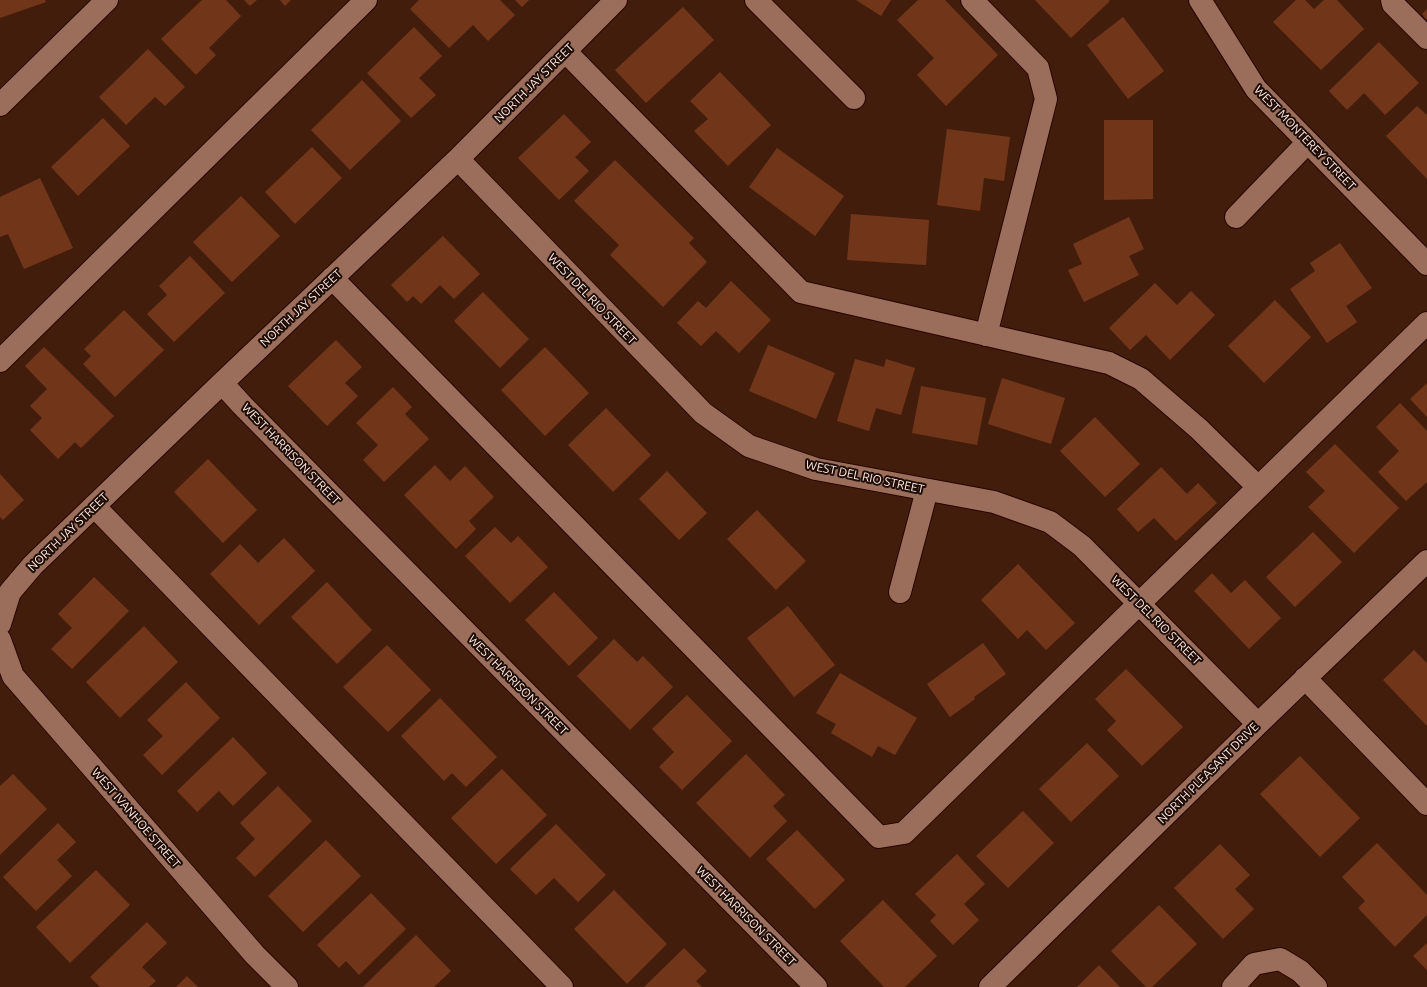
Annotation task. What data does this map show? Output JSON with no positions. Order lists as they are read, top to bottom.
{
  "streets": {
    "street": [
      "NORTH JAY STREET",
      "WEST MONTEREY STREET",
      "WEST DEL RIO STREET",
      "WEST HARRISON STREET",
      "NORTH PLEASANT DRIVE",
      "WEST IVANHOE STREET"
    ]
  },
  "crossings": [
    ["NORTH JAY STREET", "WEST DEL RIO STREET"],
    ["NORTH JAY STREET", "WEST HARRISON STREET"],
    ["WEST DEL RIO STREET", "NORTH PLEASANT DRIVE"]
  ]
}
